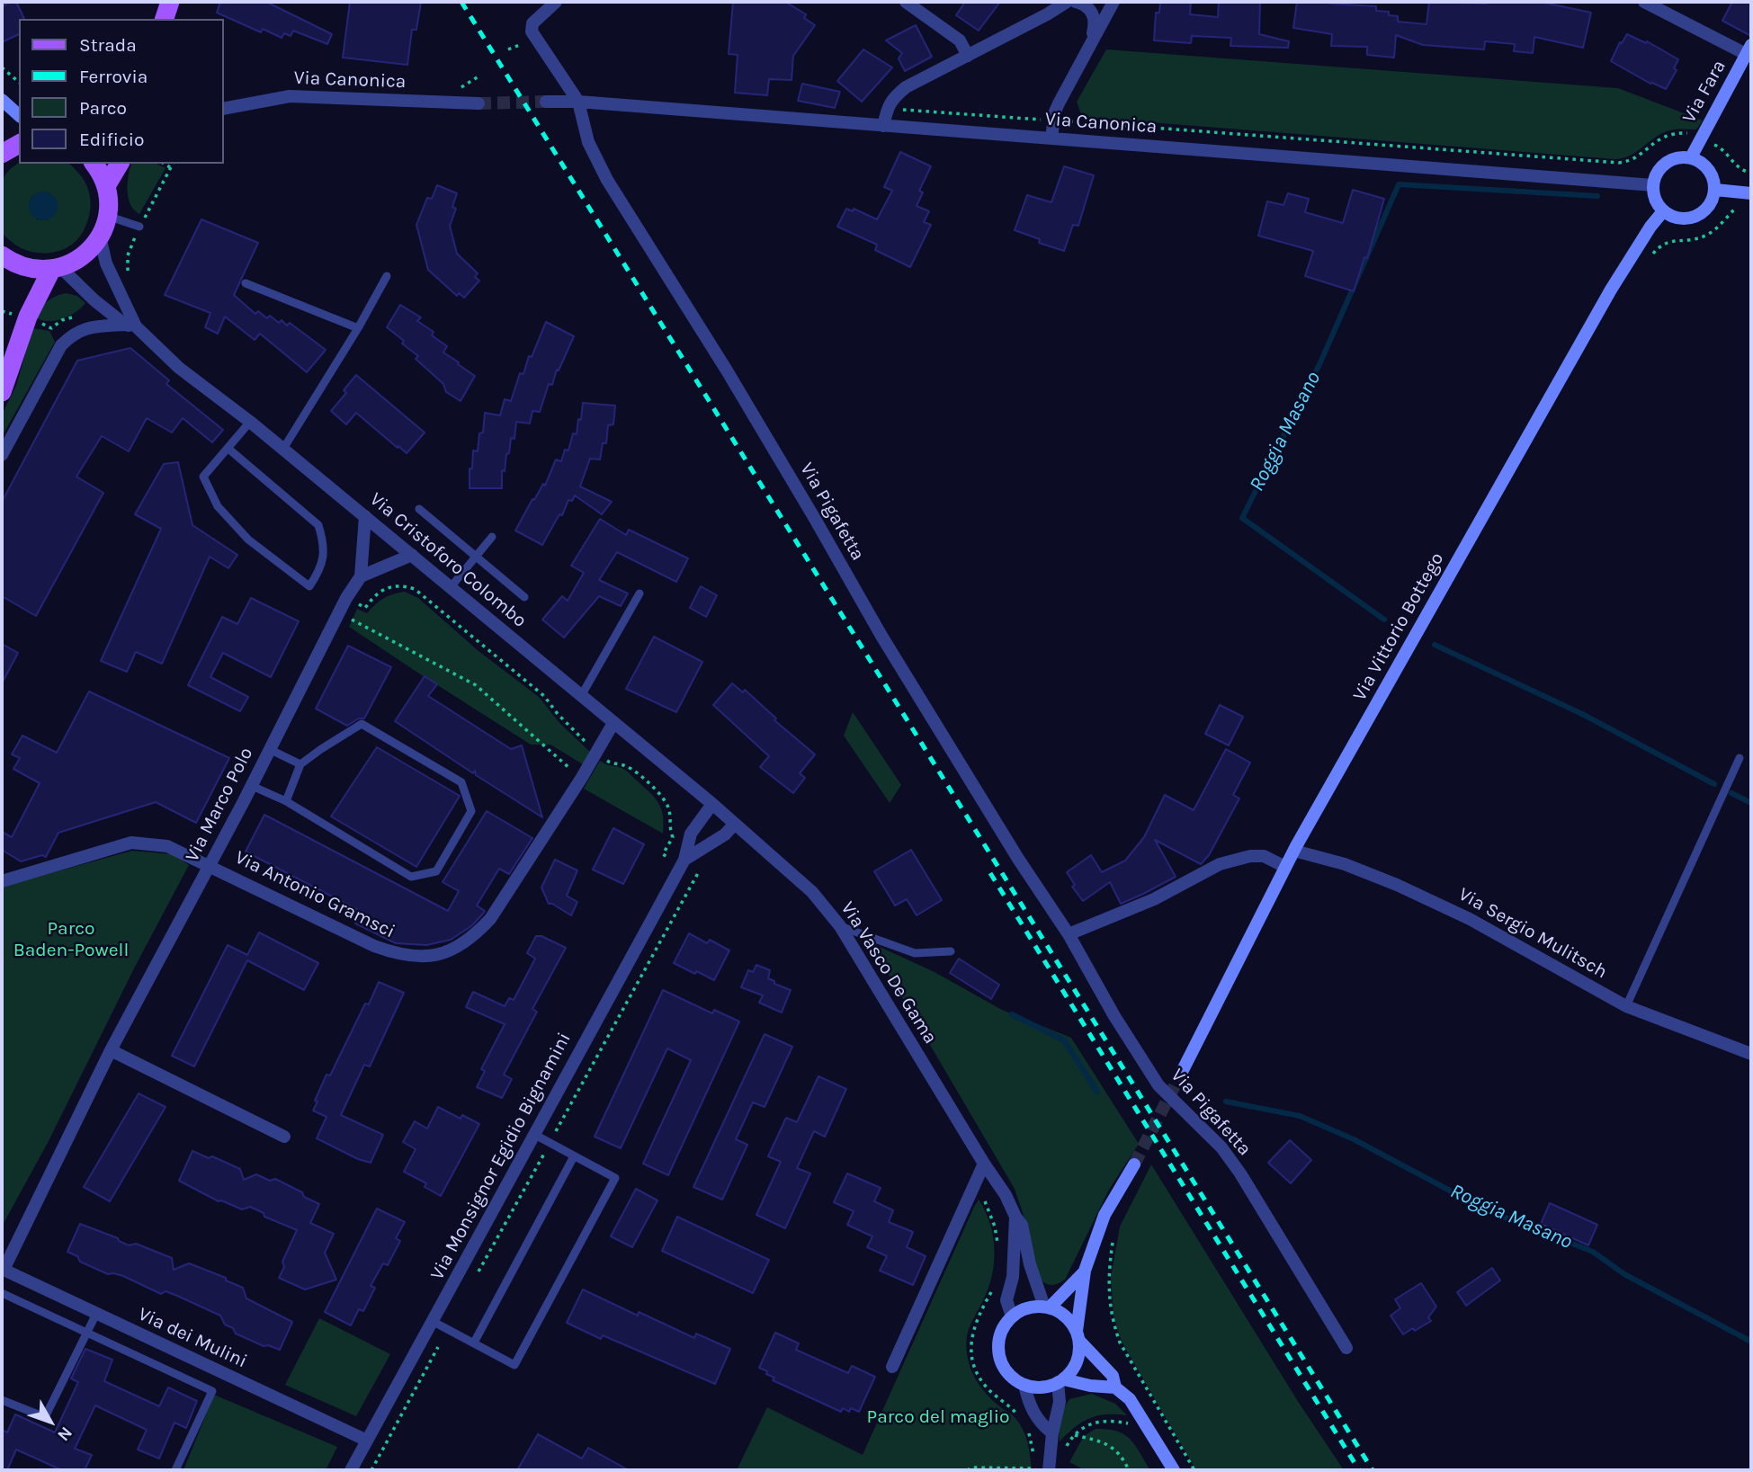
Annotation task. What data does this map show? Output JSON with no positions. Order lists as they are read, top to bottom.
{
  "streets": {
    "street": [
      "Via Canonica",
      "Via Fara",
      "Via Pigafetta",
      "Via Cristoforo Colombo",
      "Via Vittorio Bottego",
      "Via Marco Polo",
      "Via Antonio Gramsci",
      "Via Sergio Mulitsch",
      "Via Vasco De Gama",
      "Via Monsignor Egidio Bignamini",
      "Via dei Mulini"
    ]
  },
  "crossings": [
    ["Via Canonica", "Via Fara"],
    ["Via Canonica", "Via Pigafetta"],
    ["Via Canonica", "Via Vittorio Bottego"],
    ["Via Fara", "Via Vittorio Bottego"],
    ["Via Cristoforo Colombo", "Via Marco Polo"],
    ["Via Cristoforo Colombo", "Via Antonio Gramsci"],
    ["Via Cristoforo Colombo", "Via Vasco De Gama"],
    ["Via Cristoforo Colombo", "Via Monsignor Egidio Bignamini"],
    ["Via Vittorio Bottego", "Via Sergio Mulitsch"],
    ["Via Marco Polo", "Via Antonio Gramsci"],
    ["Via Marco Polo", "Via dei Mulini"],
    ["Via Vasco De Gama", "Via Monsignor Egidio Bignamini"],
    ["Via Monsignor Egidio Bignamini", "Via dei Mulini"]
  ],
  "water": ["Roggia Masano"],
  "parks": ["Parco Baden-Powell", "Parco del maglio"],
  "legend": [
    "Strada",
    "Ferrovia",
    "Parco",
    "Edificio"
  ],
  "north": "bottom right"
}
